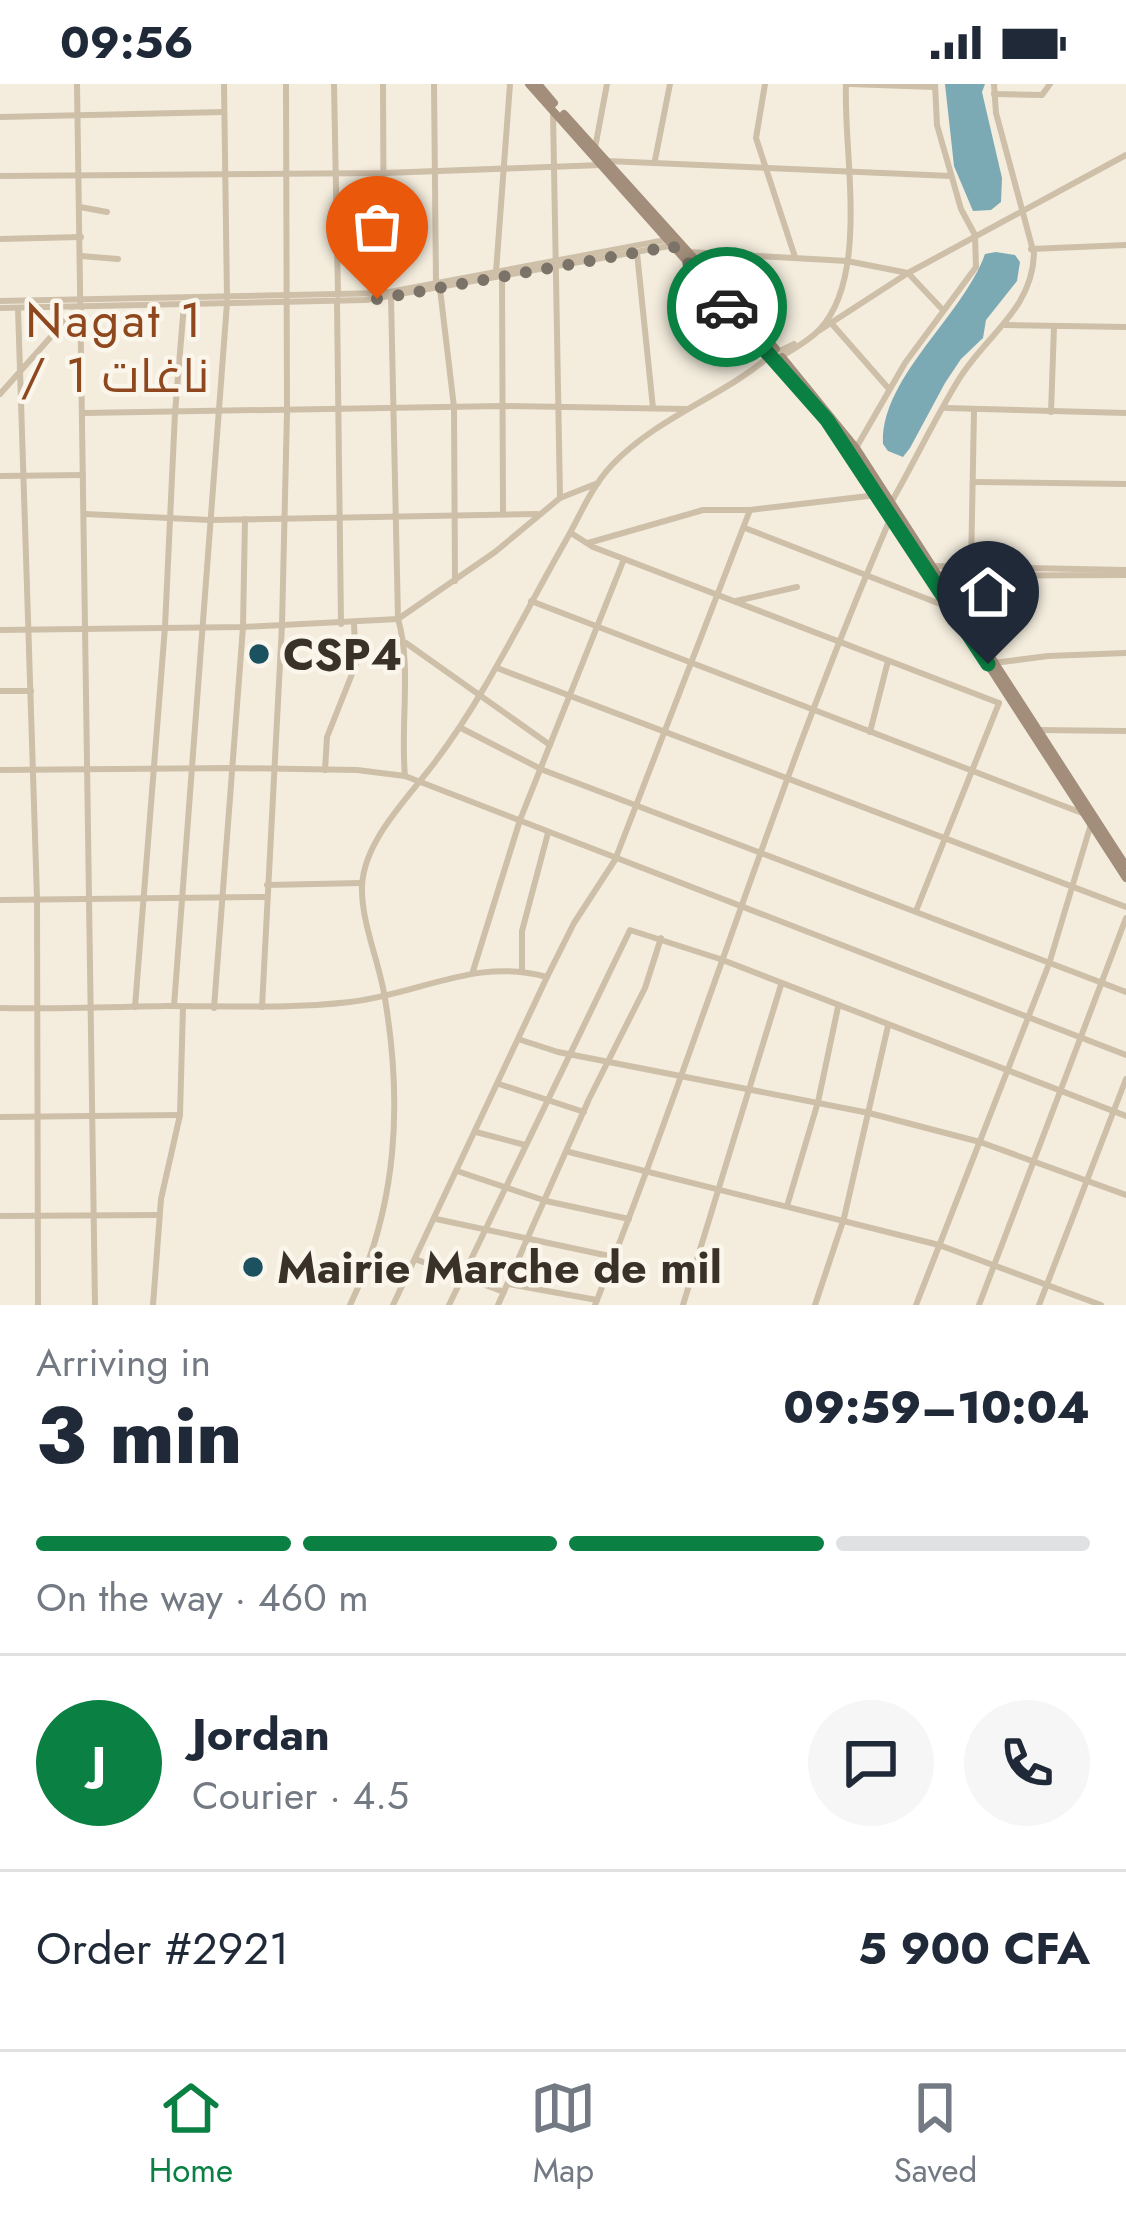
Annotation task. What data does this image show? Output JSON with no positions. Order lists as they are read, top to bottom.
{
  "districts": ["Nagat 1 / ناغات 1"],
  "places": ["CSP4", "Mairie Marche de mil"],
  "page": {
    "status": "09:56",
    "heading": ["3 min", "Arriving in", "09:59–10:04"],
    "panel": [
      "Jordan",
      "Courier · 4.5",
      "Order #2921",
      "5 900 CFA"
    ],
    "bar": "On the way · 460 m",
    "round": "J",
    "tabs": ["Home", "Map", "Saved"]
  }
}
